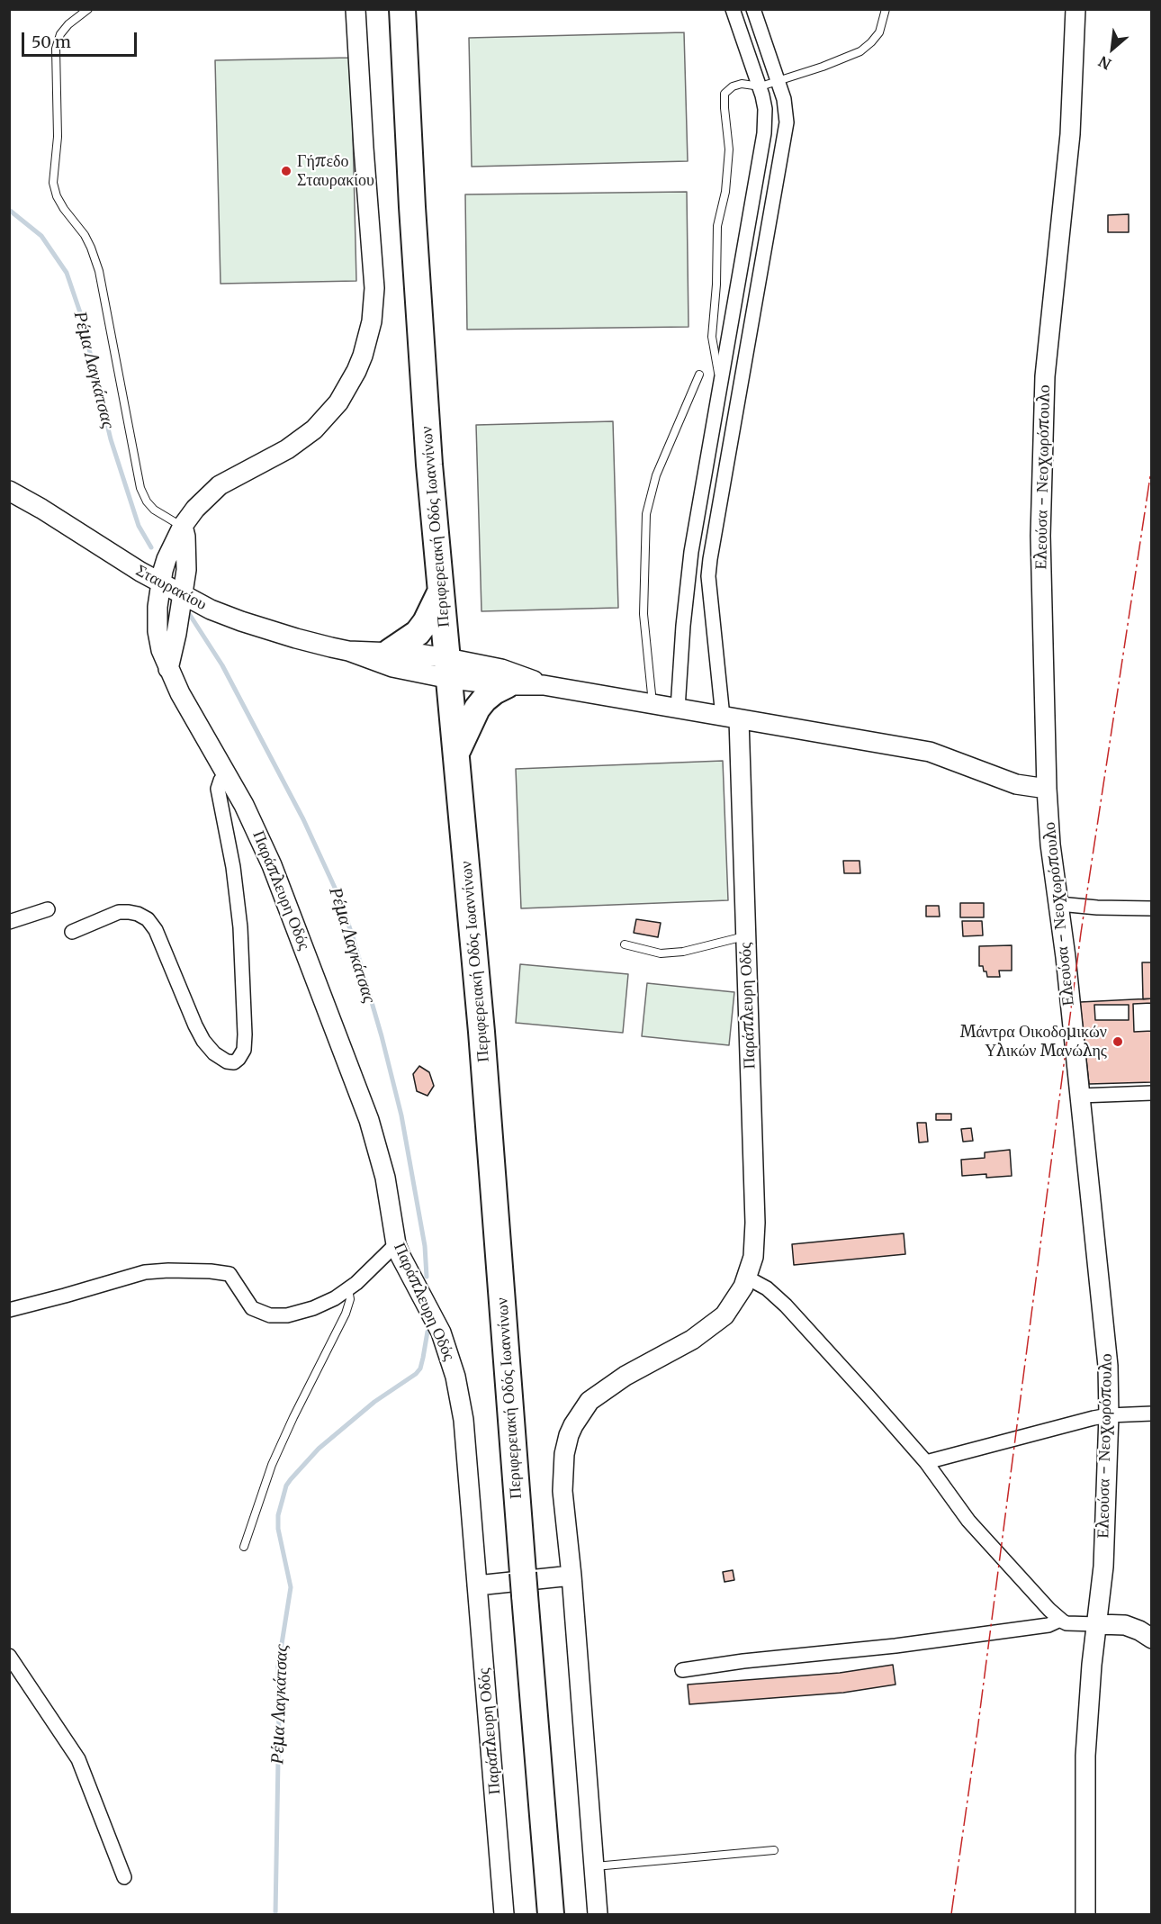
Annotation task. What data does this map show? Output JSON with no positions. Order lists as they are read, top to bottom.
{
  "streets": {
    "highway": ["Περιφερειακή Οδός Ιωαννίνων"],
    "street": ["Ελεούσα - Νεοχωρόπουλο", "Σταυρακίου", "Παράπλευρη Οδός"]
  },
  "crossings": [
    ["Σταυρακίου", "Παράπλευρη Οδός"]
  ],
  "water": ["Ρέμα Λαγκάτσας"],
  "places": ["Γήπεδο Σταυρακίου", "Μάντρα Οικοδομικών Υλικών Μανώλης"],
  "scale_bar": "50 m",
  "north": "bottom left"
}
